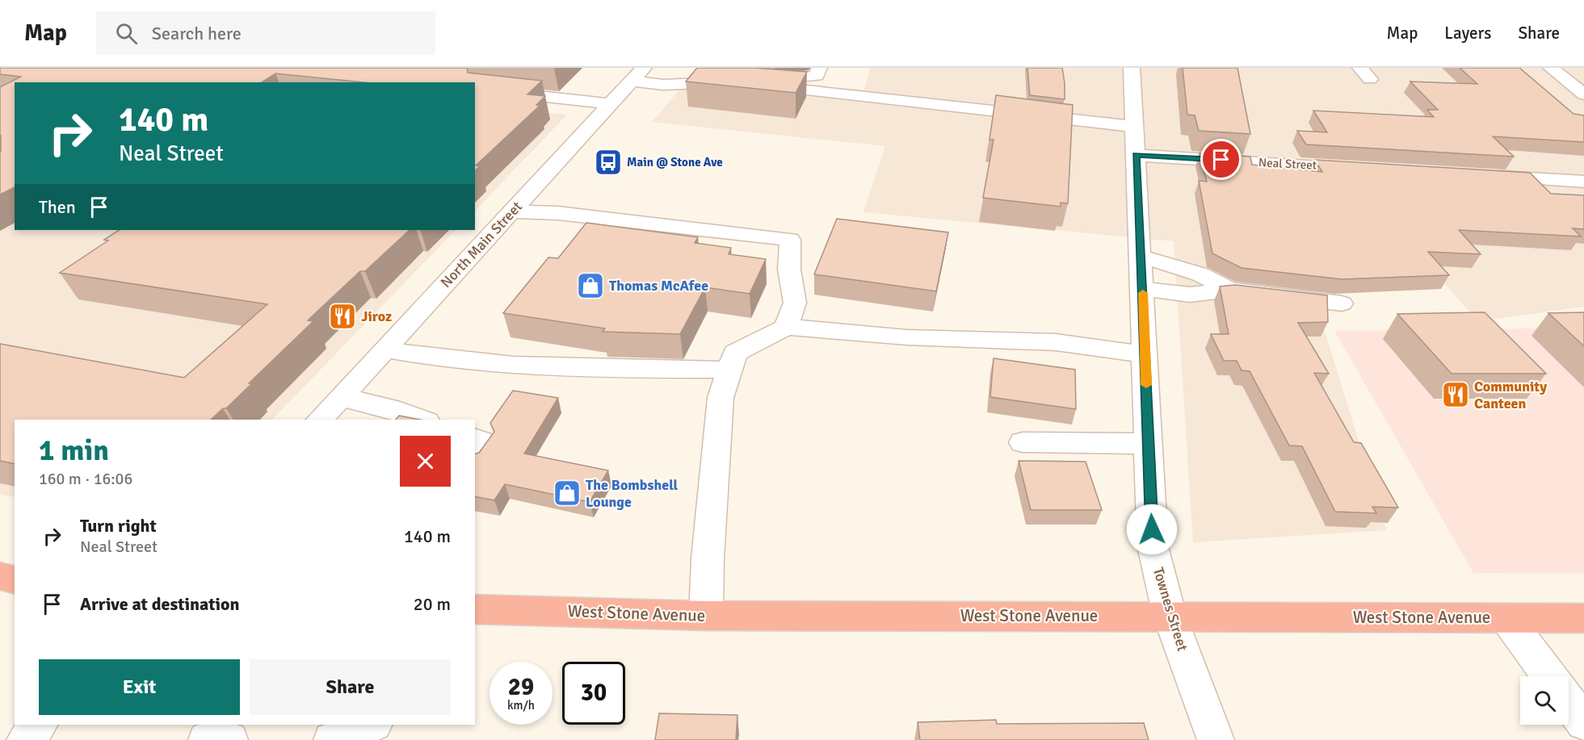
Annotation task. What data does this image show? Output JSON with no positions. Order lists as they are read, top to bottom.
{
  "streets": {
    "highway": ["West Stone Avenue"],
    "street": ["Neal Street", "North Main Street", "Townes Street"]
  },
  "crossings": [
    ["Neal Street", "Townes Street"],
    ["Townes Street", "West Stone Avenue"]
  ],
  "places": {
    "bus stop": ["Main @ Stone Ave"],
    "shop": ["Thomas McAfee", "The Bombshell Lounge"],
    "restaurant": ["Jiroz", "Community Canteen"]
  },
  "page": {
    "header": "Map",
    "search": "Search here",
    "nav": ["Map", "Layers", "Share"],
    "turn": ["140 m", "Neal Street"],
    "then": "Then",
    "heading": ["1 min", "160 m · 16:06"],
    "list": [
      {
        "name": "Turn right",
        "note": "Neal Street",
        "value": "140 m"
      },
      {
        "name": "Arrive at destination",
        "value": "20 m"
      }
    ],
    "buttons": ["Exit", "Share"],
    "speed": "29 km/h",
    "limit": "30"
  }
}
